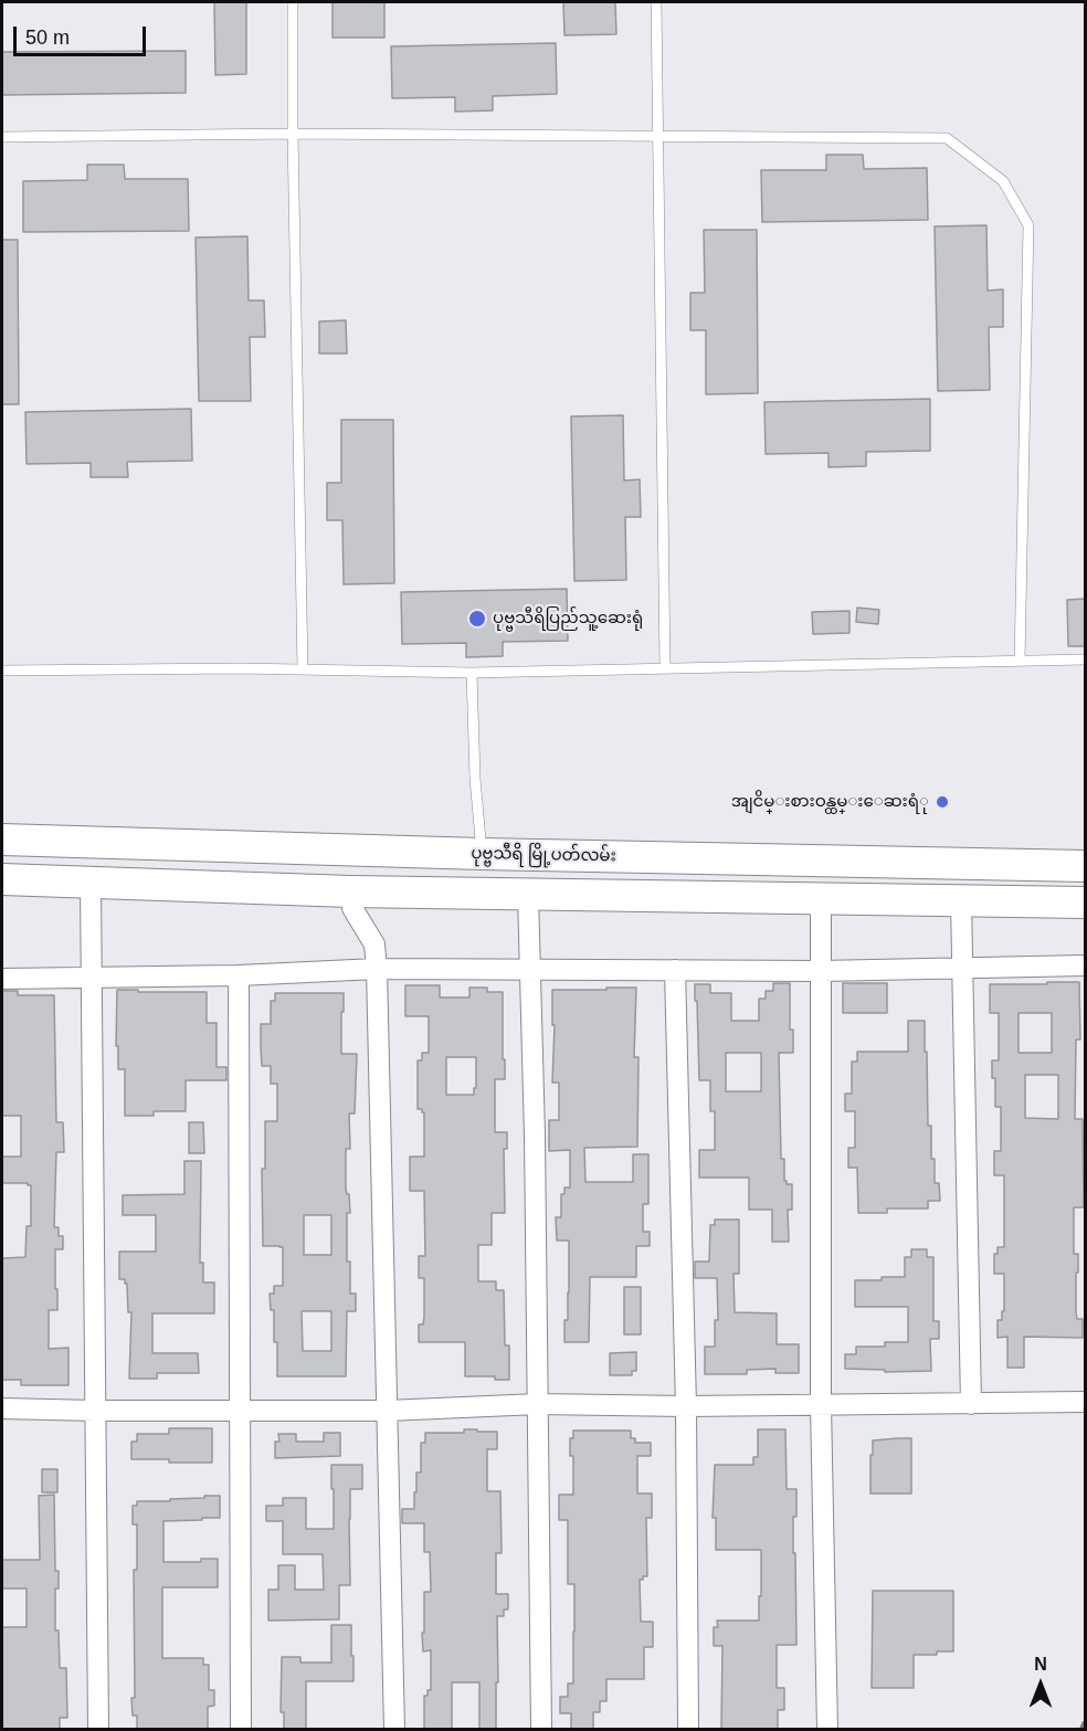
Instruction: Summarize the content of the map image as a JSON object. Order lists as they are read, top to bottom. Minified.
{"streets":{"main road":["ပုဗ္ဗသီရိ မြို့ပတ်လမ်း"]},"places":["ပုဗ္ဗသီရိပြည်သူ့ဆေးရုံ","အျငိမ္းစားဝန္ထမ္းေဆးရံု"],"scale_bar":"50 m","north":"top"}
